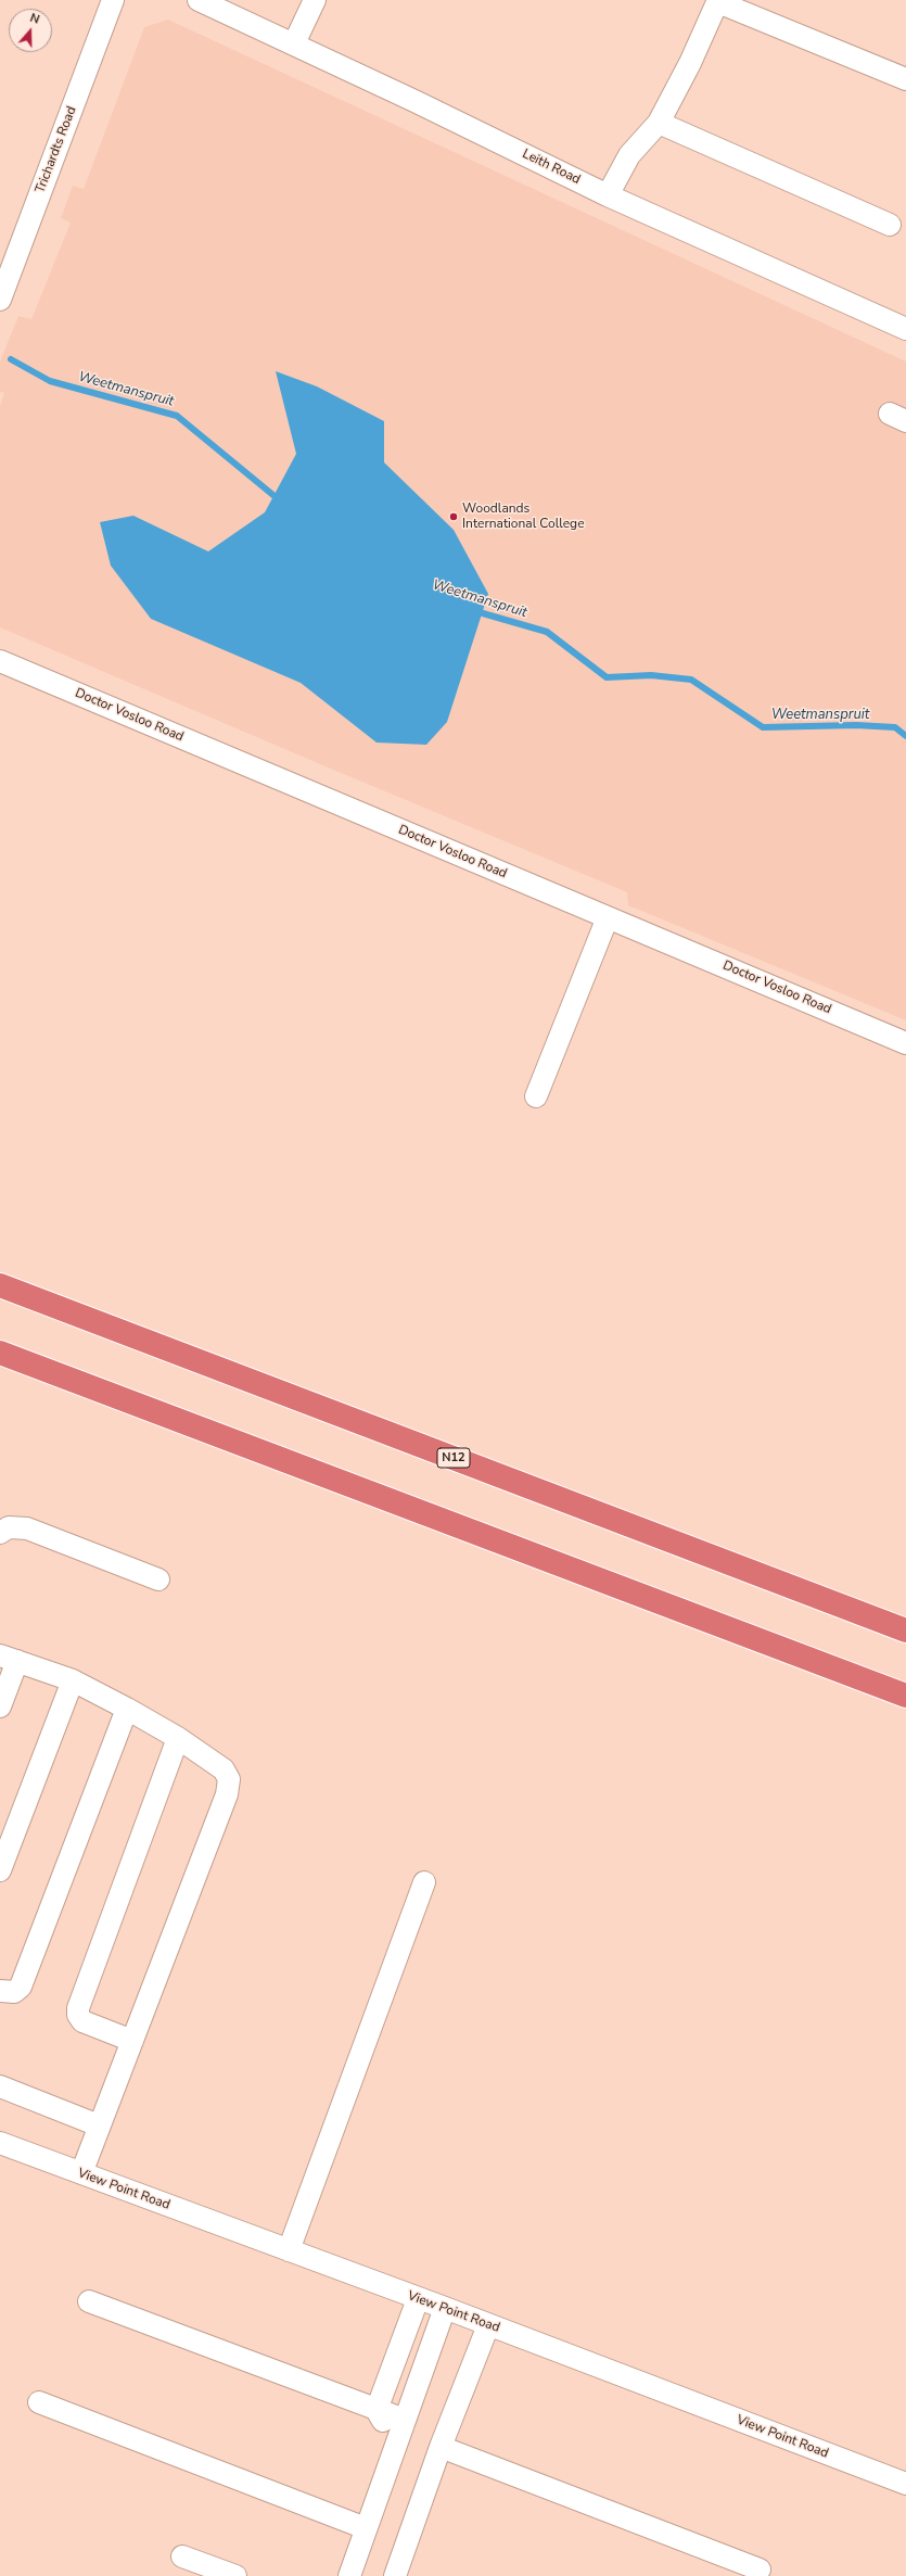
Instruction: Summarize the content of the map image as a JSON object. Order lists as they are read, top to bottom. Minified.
{"streets":{"highway":["N12"],"street":["Trichardts Road","Leith Road","Doctor Vosloo Road","View Point Road"]},"water":["Weetmanspruit"],"places":["Woodlands International College"],"north":"top"}
